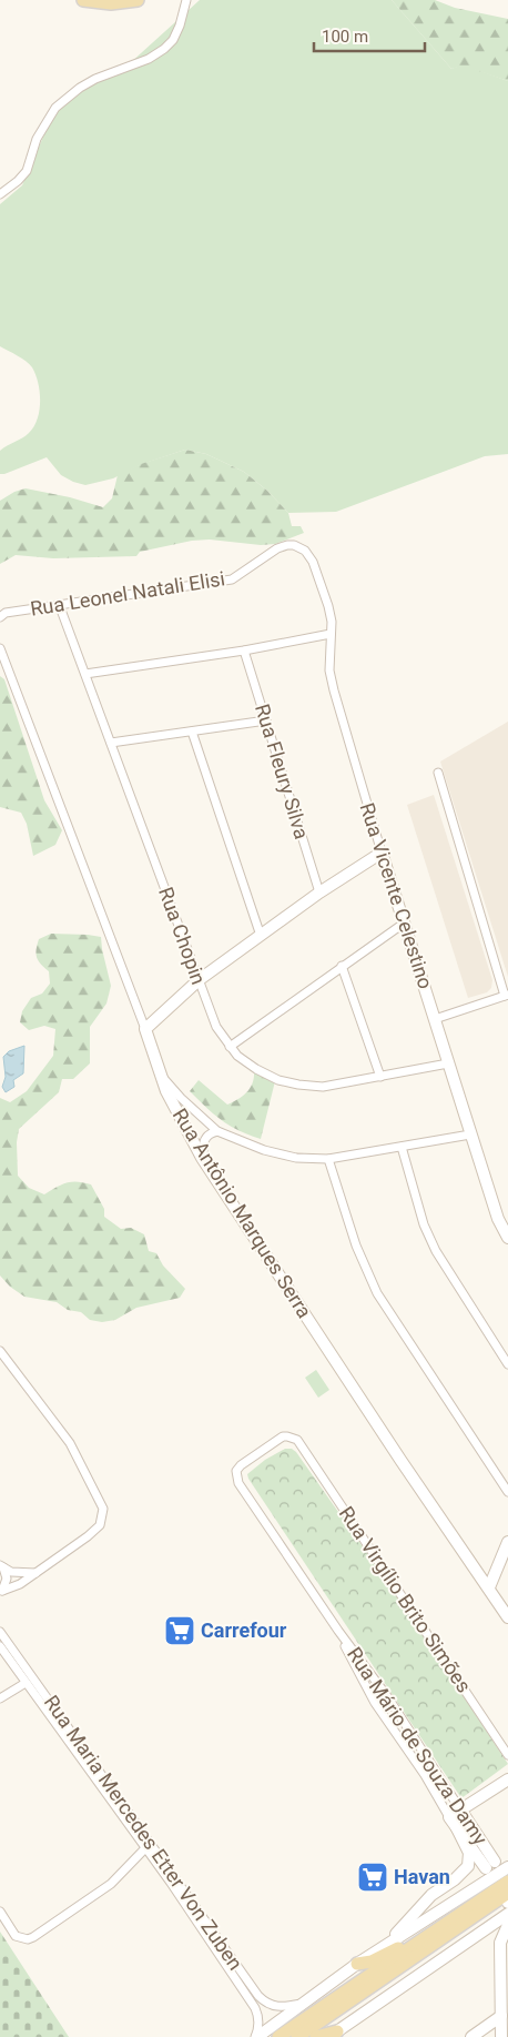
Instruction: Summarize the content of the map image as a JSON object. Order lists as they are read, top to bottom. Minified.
{"streets":{"street":["Rua Leonel Natali Elisi","Rua Fleury Silva","Rua Vicente Celestino","Rua Chopin","Rua Antônio Marques Serra","Rua Virgílio Brito Simões","Rua Mário de Souza Damy","Rua Maria Mercedes Etter Von Zuben"]},"crossings":[["Rua Leonel Natali Elisi","Rua Vicente Celestino"],["Rua Leonel Natali Elisi","Rua Chopin"],["Rua Vicente Celestino","Rua Chopin"],["Rua Virgílio Brito Simões","Rua Mário de Souza Damy"]],"places":{"supermarket":["Carrefour","Havan"]},"scale_bar":"100 m"}
